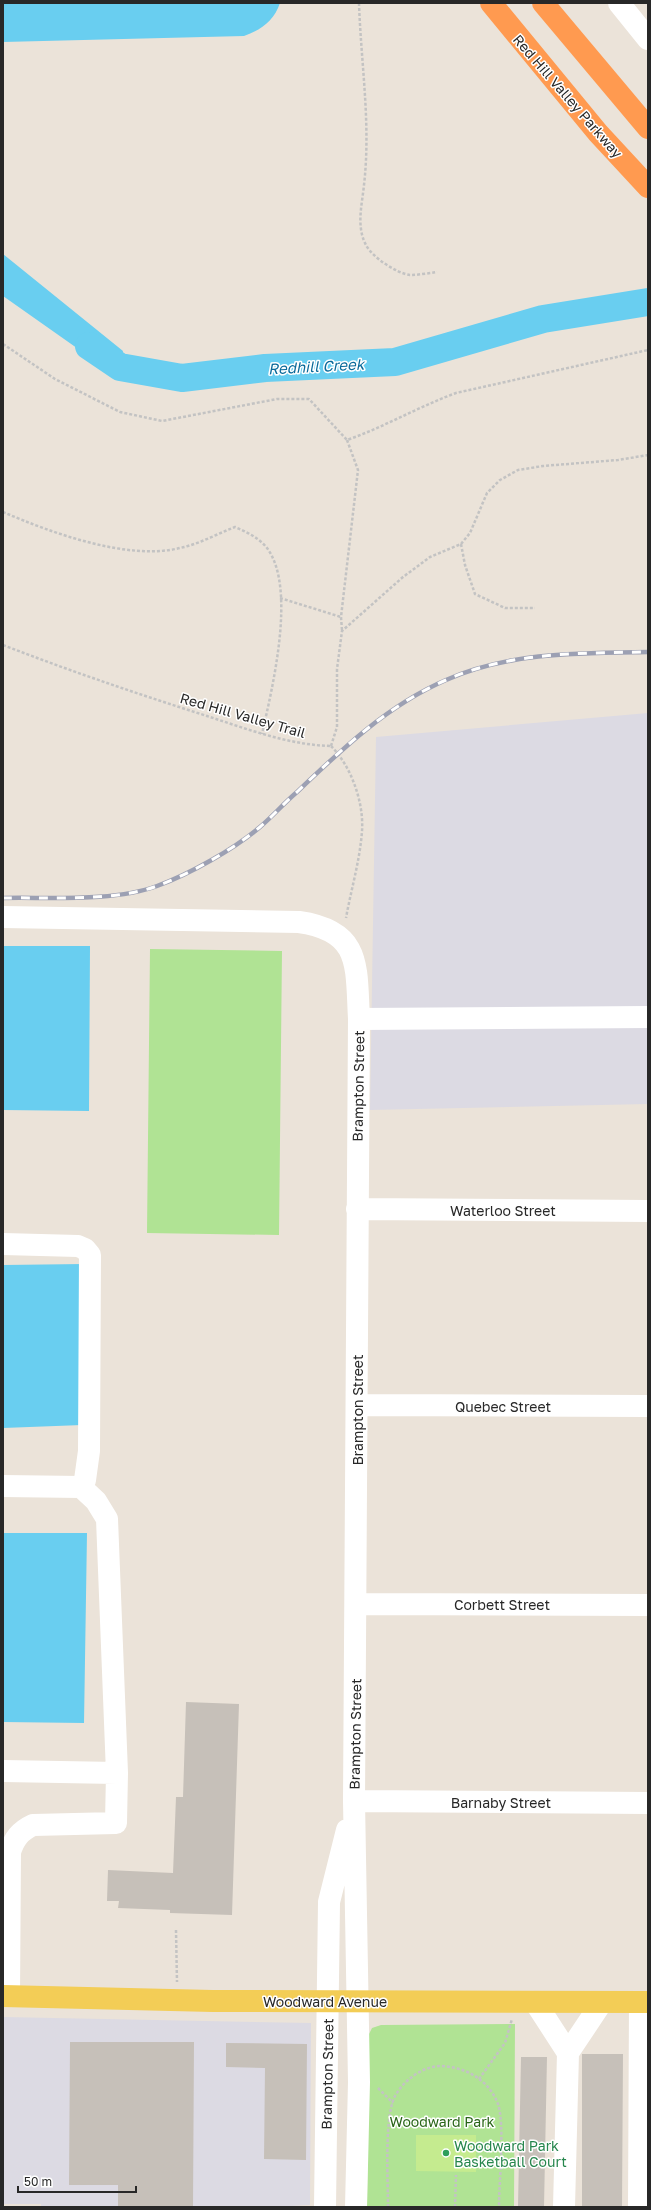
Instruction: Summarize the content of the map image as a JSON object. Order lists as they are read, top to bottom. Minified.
{"streets":{"highway":["Red Hill Valley Parkway"],"main road":["Woodward Avenue"],"street":["Brampton Street","Waterloo Street","Quebec Street","Corbett Street","Barnaby Street"],"path":["Red Hill Valley Trail"]},"crossings":[["Brampton Street","Waterloo Street"],["Brampton Street","Quebec Street"],["Brampton Street","Corbett Street"],["Brampton Street","Barnaby Street"],["Brampton Street","Woodward Avenue"]],"water":["Redhill Creek"],"parks":["Woodward Park"],"places":["Woodward Park Basketball Court"],"scale_bar":"50 m"}
